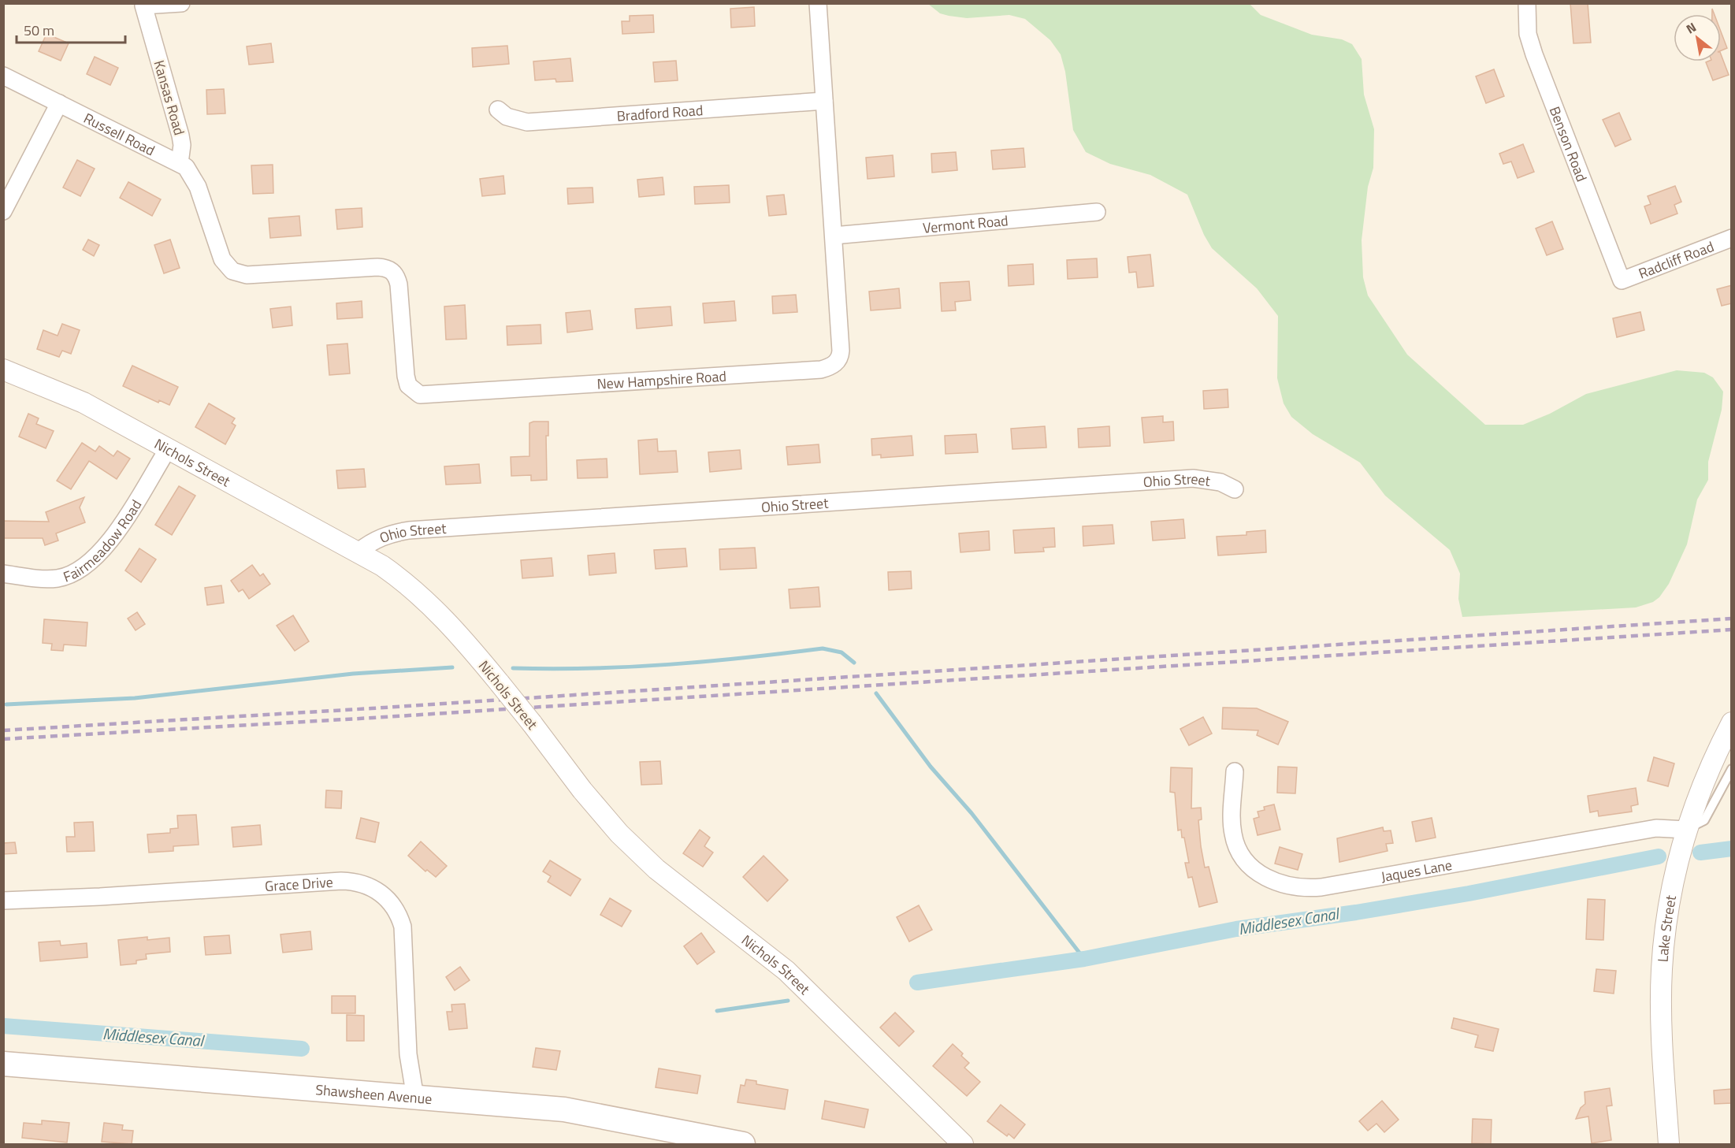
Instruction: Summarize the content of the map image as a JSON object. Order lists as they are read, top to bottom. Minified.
{"streets":{"main road":["Shawsheen Avenue"],"street":["Kansas Road","Bradford Road","Russell Road","Benson Road","Vermont Road","Radcliff Road","New Hampshire Road","Nichols Street","Ohio Street","Fairmeadow Road","Jaques Lane","Grace Drive","Lake Street"]},"crossings":[["Kansas Road","Russell Road"],["Bradford Road","New Hampshire Road"],["Russell Road","New Hampshire Road"],["Benson Road","Radcliff Road"],["Vermont Road","New Hampshire Road"],["Nichols Street","Ohio Street"],["Nichols Street","Fairmeadow Road"],["Jaques Lane","Lake Street"],["Grace Drive","Shawsheen Avenue"]],"water":["Middlesex Canal"],"scale_bar":"50 m","north":"top left"}
